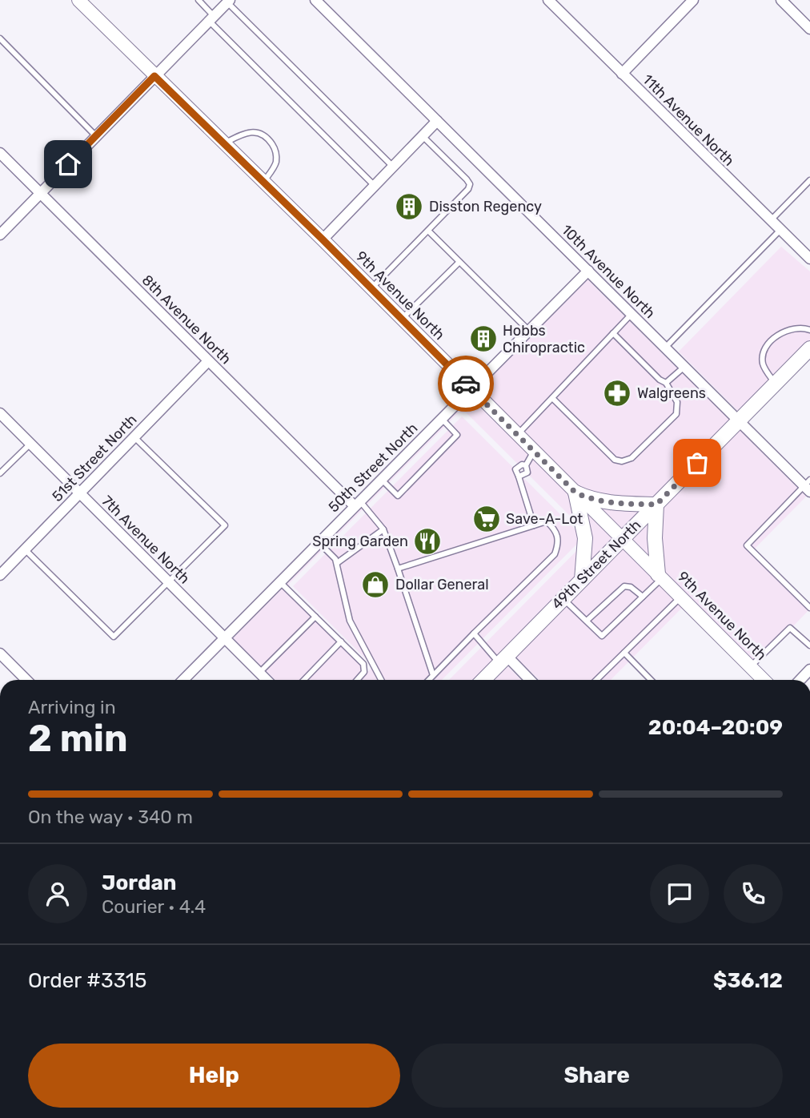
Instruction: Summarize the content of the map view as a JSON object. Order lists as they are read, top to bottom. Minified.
{"streets":{"main road":["49th Street North"],"street":["11th Avenue North","10th Avenue North","9th Avenue North","8th Avenue North","51st Street North","50th Street North","7th Avenue North"]},"crossings":[["10th Avenue North","50th Street North"],["10th Avenue North","49th Street North"],["9th Avenue North","50th Street North"],["9th Avenue North","49th Street North"],["8th Avenue North","51st Street North"],["8th Avenue North","50th Street North"],["51st Street North","7th Avenue North"],["50th Street North","7th Avenue North"]],"places":{"building":["Disston Regency","Hobbs Chiropractic"],"pharmacy":["Walgreens"],"supermarket":["Save-A-Lot"],"restaurant":["Spring Garden"],"shop":["Dollar General"]},"page":{"heading":["2 min","Arriving in","20:04–20:09"],"panel":["Jordan","Courier · 4.4","Order #3315","$36.12"],"bar":"On the way · 340 m","buttons":["Help","Share"]}}
